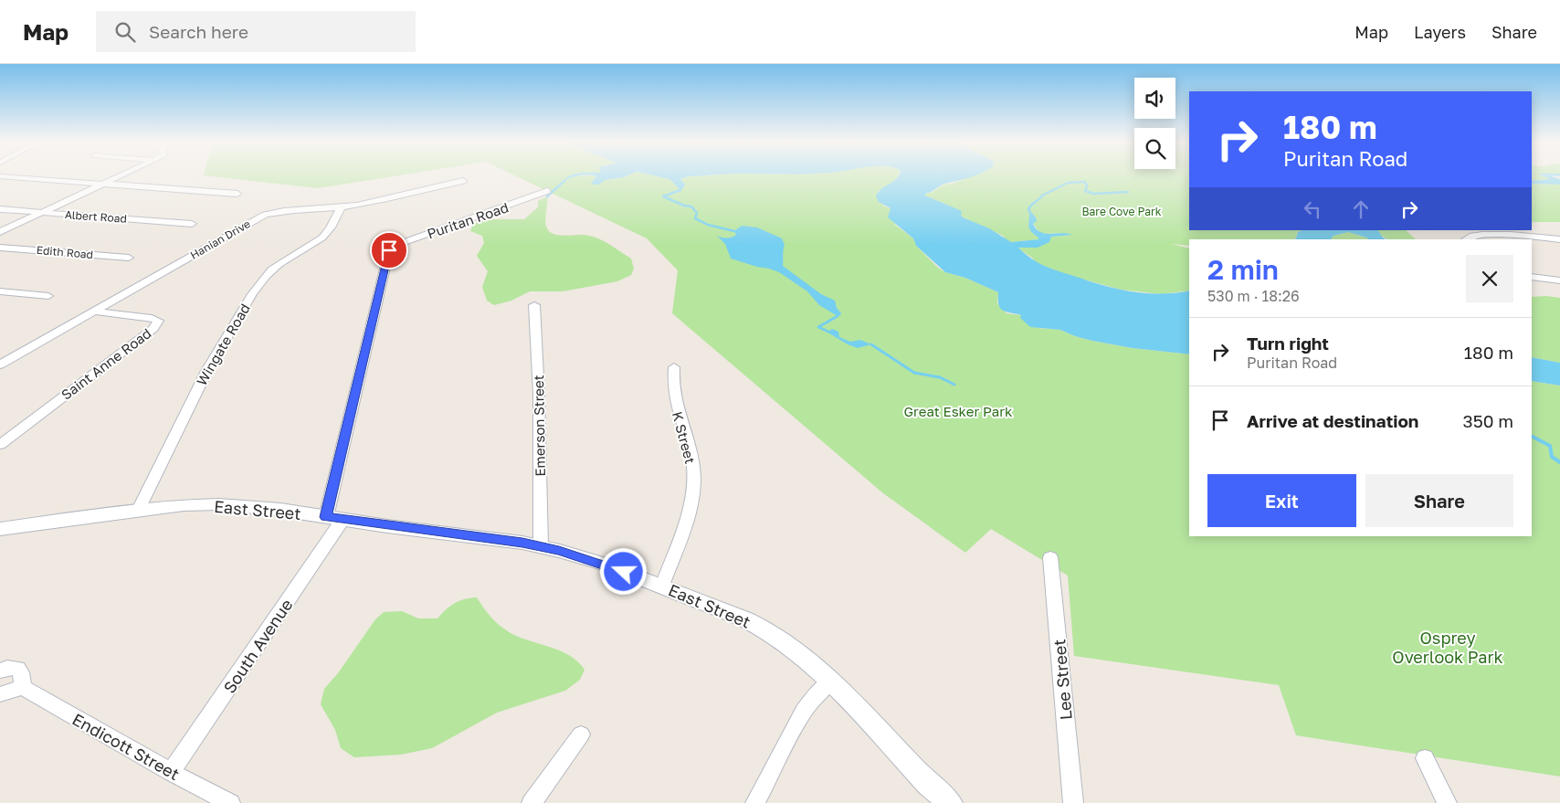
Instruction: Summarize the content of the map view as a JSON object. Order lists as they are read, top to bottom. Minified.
{"streets":{"street":["Albert Road","Puritan Road","Hanian Drive","Edith Road","Wingate Road","Saint Anne Road","Emerson Street","K Street","East Street","South Avenue","Lee Street","Endicott Street"]},"crossings":[["Puritan Road","East Street"],["Puritan Road","South Avenue"],["Hanian Drive","Wingate Road"],["Hanian Drive","Saint Anne Road"],["Wingate Road","East Street"],["Emerson Street","East Street"],["K Street","East Street"],["East Street","South Avenue"],["South Avenue","Endicott Street"]],"parks":["Bare Cove Park","Great Esker Park","Osprey Overlook Park"],"page":{"header":"Map","search":"Search here","nav":["Map","Layers","Share"],"turn":["180 m","Puritan Road"],"heading":["2 min","530 m · 18:26"],"list":[{"name":"Turn right","note":"Puritan Road","value":"180 m"},{"name":"Arrive at destination","value":"350 m"}],"buttons":["Exit","Share"]}}
